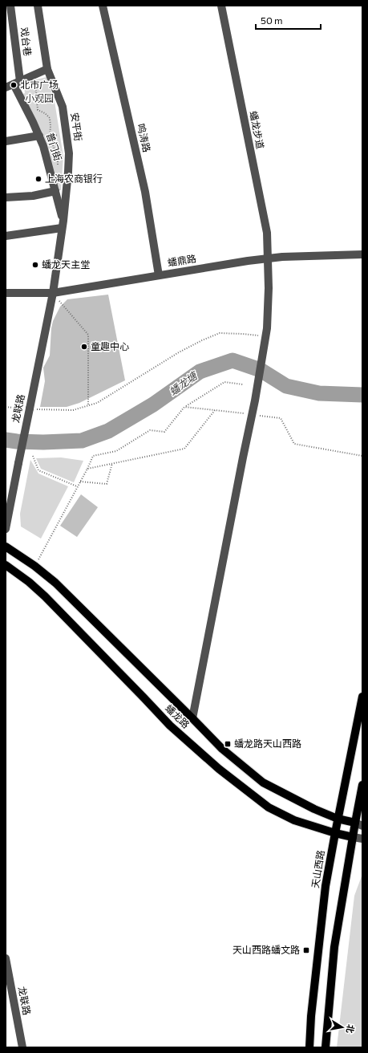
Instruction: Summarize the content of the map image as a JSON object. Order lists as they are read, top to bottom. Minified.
{"streets":{"main road":["蟠龙路","天山西路"],"street":["戏台巷","安平街","蟠龙步道","鸣涛路","普门街","蟠鼎路","龙联路"]},"crossings":[["戏台巷","普门街"],["安平街","普门街"],["安平街","蟠鼎路"],["安平街","龙联路"],["蟠龙步道","蟠鼎路"],["蟠龙步道","蟠龙路"],["鸣涛路","蟠鼎路"],["蟠鼎路","龙联路"],["蟠龙路","天山西路"]],"water":["蟠龙塘"],"parks":["小观园"],"places":{"other":["北市广场","上海农商银行","蟠龙天主堂","童趣中心"],"transit":["蟠龙路天山西路","天山西路蟠文路"]},"scale_bar":"50 m","north":"right"}
